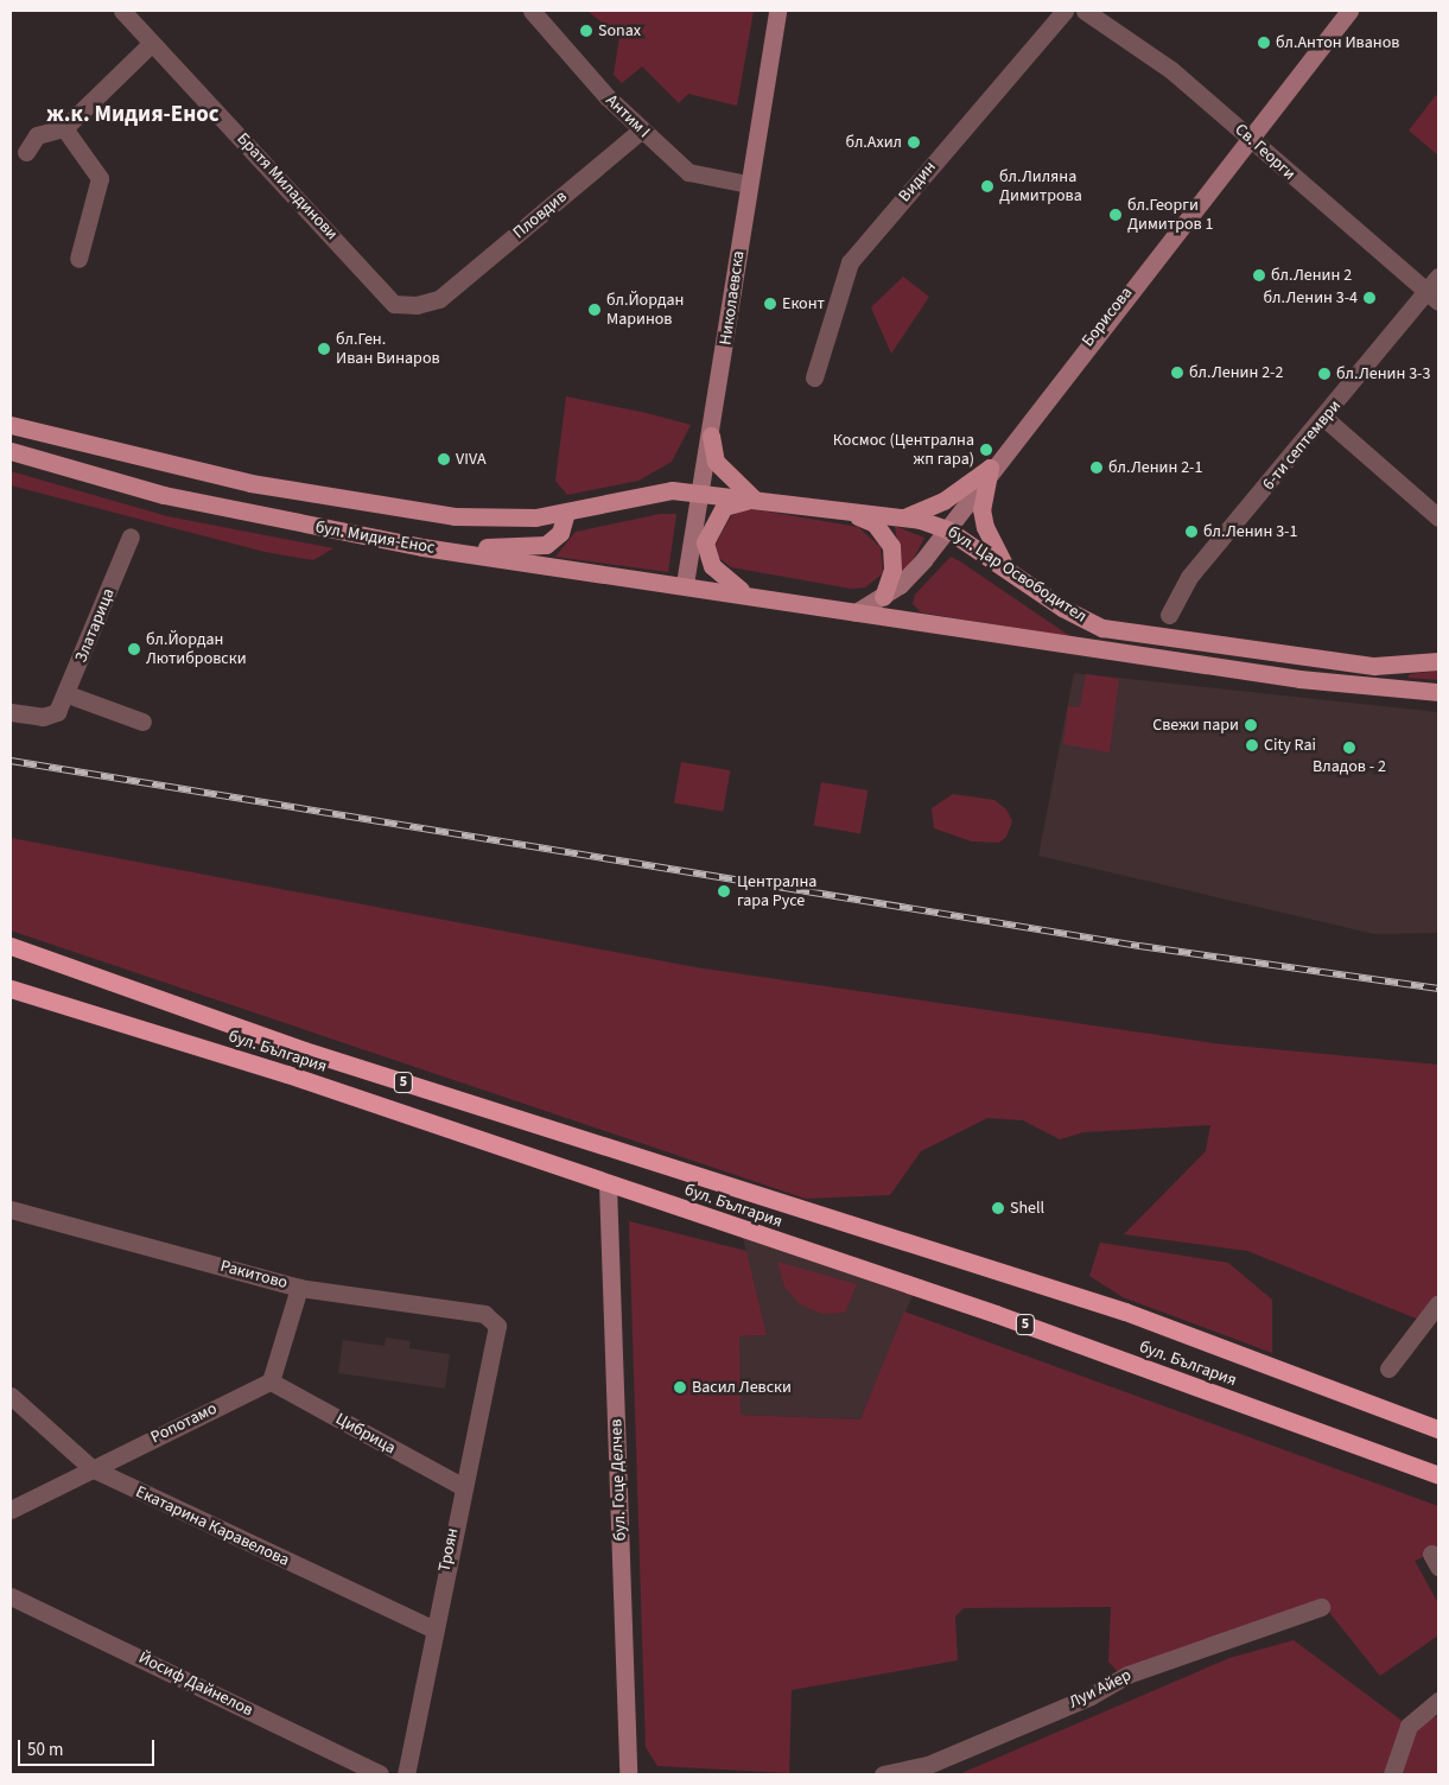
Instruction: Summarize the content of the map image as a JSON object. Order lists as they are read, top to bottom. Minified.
{"streets":{"highway":["бул. България","5"],"main road":["Николаевска","Борисова","бул. Мидия-Енос","бул. Цар Освободител","бул. Гоце Делчев"],"street":["Антим I","Св. Георги","Видин","Братя Миладинови","Пловдив","6-ти септември","Златарица","Ракитово","Ропотамо","Цибрица","Екатарина Каравелова","Троян","Йосиф Дайнелов","Луи Айер"]},"crossings":[["Антим I","Пловдив"],["Антим I","Николаевска"],["Св. Георги","Борисова"],["Св. Георги","6-ти септември"],["Братя Миладинови","Пловдив"],["Николаевска","бул. Мидия-Енос"],["Николаевска","бул. Цар Освободител"],["Борисова","бул. Цар Освободител"],["бул. Мидия-Енос","бул. Цар Освободител"],["бул. България","бул. Гоце Делчев"],["Ракитово","Троян"],["Ропотамо","Цибрица"],["Ропотамо","Екатарина Каравелова"],["Цибрица","Троян"],["Екатарина Каравелова","Троян"]],"districts":["ж.к. Мидия-Енос"],"places":["Sonax","бл.Антон Иванов","бл.Ахил","бл.Лиляна Димитрова","бл.Георги Димитров 1","бл.Ленин 2","бл.Ленин 3-4","Еконт","бл.Йордан Маринов","бл.Ген. Иван Винаров","бл.Ленин 2-2","бл.Ленин 3-3","Космос (Централна жп гара)","VIVA","бл.Ленин 2-1","бл.Ленин 3-1","бл.Йордан Лютибровски","Свежи пари","City Rai","Владов - 2","Централна гара Русе","Shell","Васил Левски"],"scale_bar":"50 m"}
